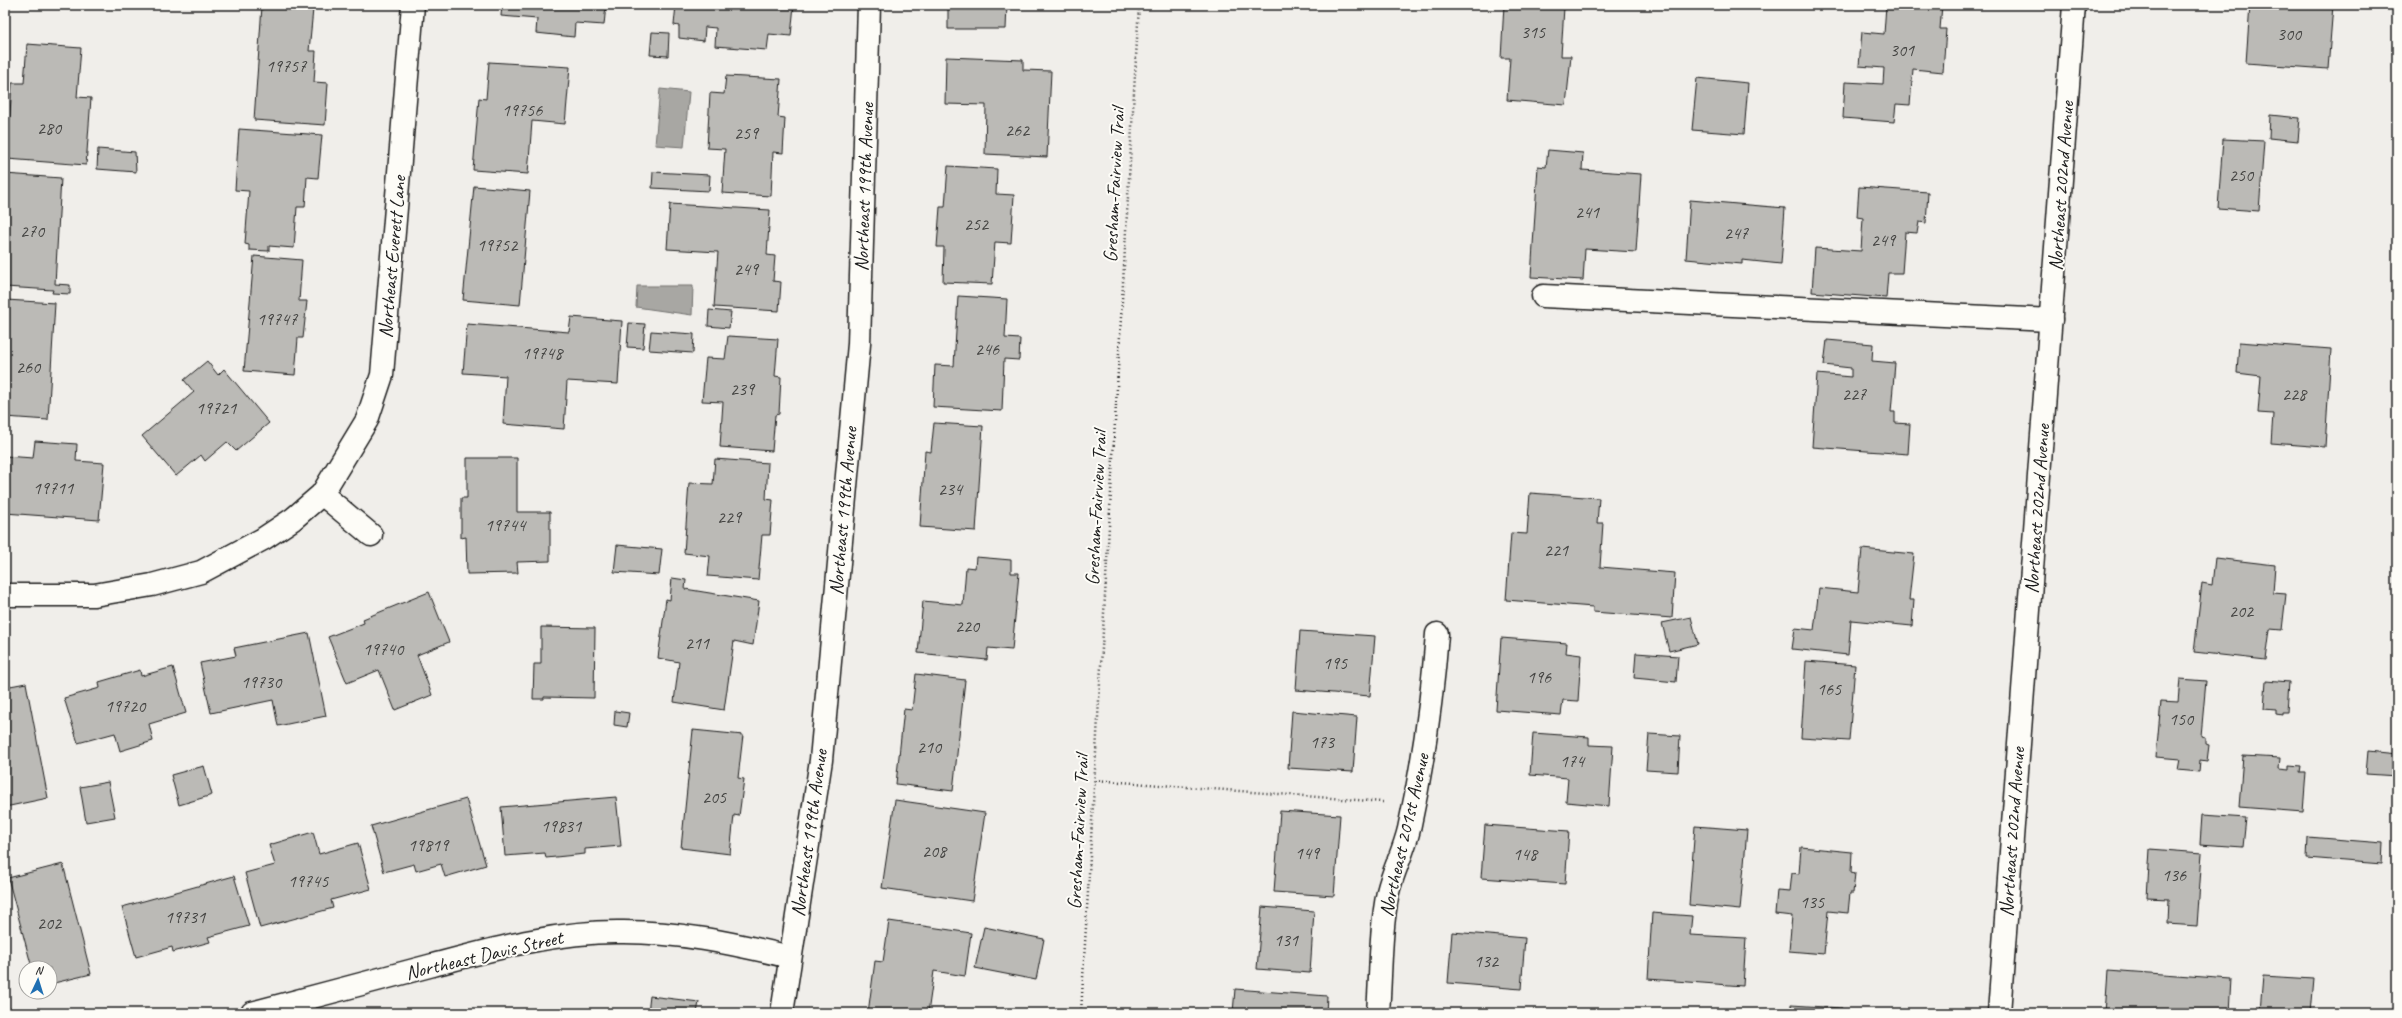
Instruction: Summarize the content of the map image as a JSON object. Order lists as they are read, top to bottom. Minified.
{"streets":{"street":["Northeast 202nd Avenue","Northeast 199th Avenue","Northeast Everett Lane","Northeast 201st Avenue","Northeast Davis Street"],"path":["Gresham-Fairview Trail"]},"crossings":[["Northeast 199th Avenue","Northeast Davis Street"]],"house_numbers":["315","300","301","19757","19756","280","262","259","250","241","252","270","247","249","19752","249","19747","246","19748","260","239","227","228","19721","19711","234","229","19744","221","202","220","211","19740","195","196","19730","165","19720","150","173","210","174","205","19831","19819","208","149","148","136","19745","135","19731","202","131","132"],"north":"top"}
